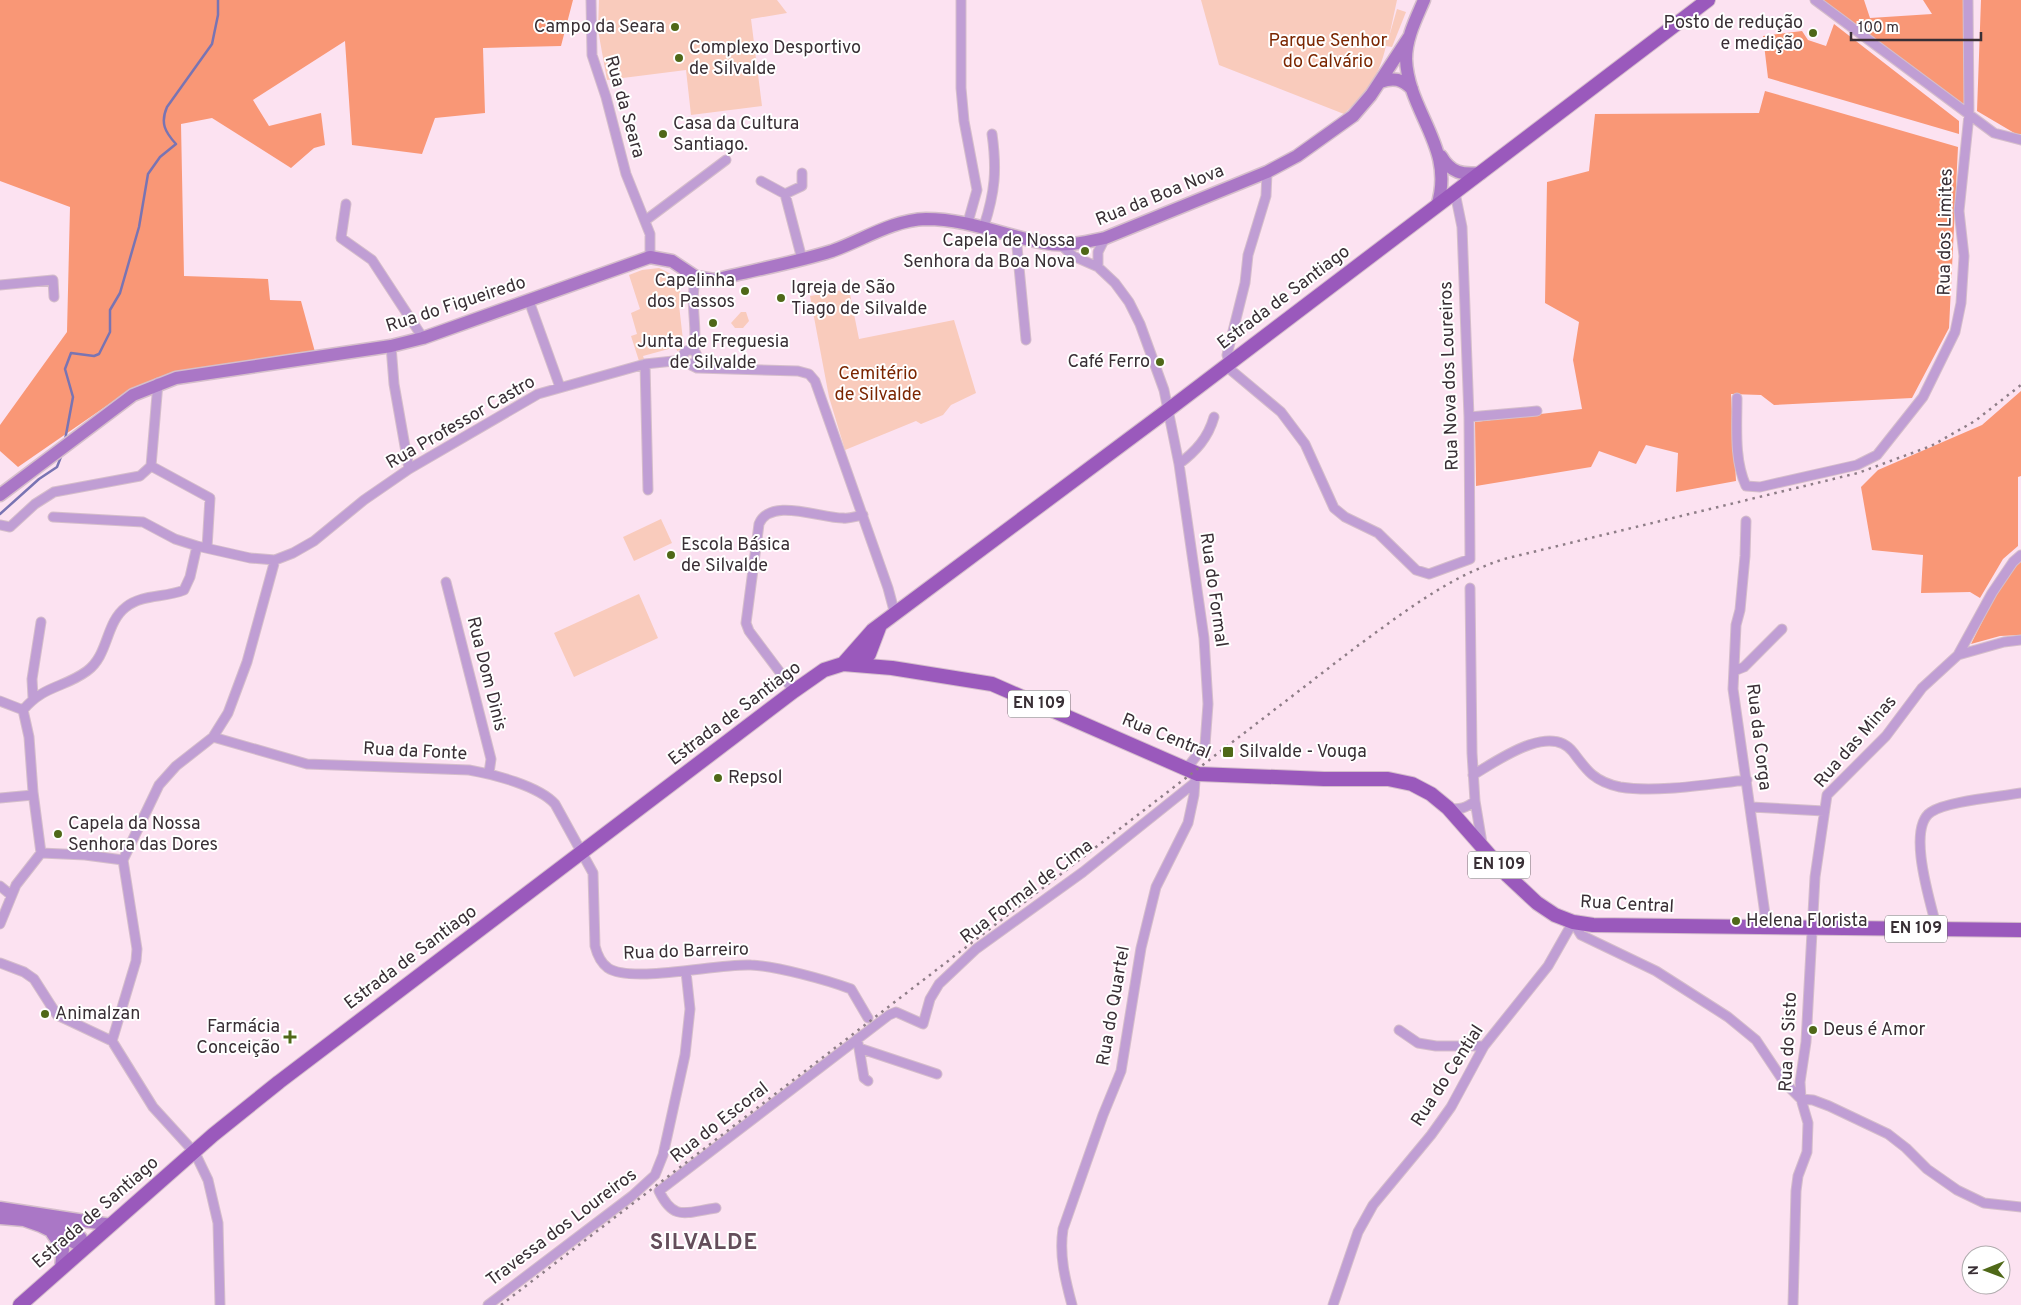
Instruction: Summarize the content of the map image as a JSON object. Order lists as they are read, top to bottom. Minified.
{"streets":{"main road":["Rua da Boa Nova","Estrada de Santiago","Rua do Figueiredo","EN 109","Rua Central"],"street":["Rua da Seara","Rua dos Limites","Rua Nova dos Loureiros","Rua Professor Castro","Rua do Formal","Rua Dom Dinis","Rua da Corga","Rua das Minas","Rua da Fonte","Rua Formal de Cima","Rua do Barreiro","Rua do Quartel","Rua do Sisto","Rua do Cential","Rua do Escoral","Travessa dos Loureiros"]},"crossings":[["Rua da Seara","Rua do Figueiredo"],["Estrada de Santiago","Rua Nova dos Loureiros"],["Estrada de Santiago","Rua Professor Castro"],["Estrada de Santiago","Rua do Formal"],["Estrada de Santiago","Rua Central"],["Estrada de Santiago","Rua da Fonte"],["Estrada de Santiago","Rua do Barreiro"],["Rua do Formal","Rua Central"],["Rua do Formal","Rua Formal de Cima"],["Rua do Formal","Rua do Quartel"],["Rua Dom Dinis","Rua da Fonte"],["EN 109","Rua Central"],["EN 109","Rua das Minas"],["EN 109","Rua do Sisto"],["Rua Central","Rua da Corga"],["Rua Central","Rua das Minas"],["Rua Central","Rua Formal de Cima"],["Rua Central","Rua do Quartel"],["Rua Central","Rua do Sisto"],["Rua Central","Rua do Cential"],["Rua das Minas","Rua do Sisto"],["Rua da Fonte","Rua do Barreiro"],["Rua Formal de Cima","Rua do Quartel"],["Rua Formal de Cima","Rua do Escoral"],["Rua do Barreiro","Travessa dos Loureiros"]],"districts":["SILVALDE"],"parks":["Parque Senhor do Calvário","Cemitério de Silvalde"],"places":{"other":["Campo da Seara","Posto de redução e medição","Complexo Desportivo de Silvalde","Casa da Cultura Santiago.","Capela de Nossa Senhora da Boa Nova","Capelinha dos Passos","Igreja de São Tiago de Silvalde","Junta de Freguesia de Silvalde","Café Ferro","Escola Básica de Silvalde","Repsol","Capela da Nossa Senhora das Dores","Helena Florista","Animalzan","Deus é Amor"],"transit":["Silvalde - Vouga"],"health":["Farmácia Conceição"]},"scale_bar":"100 m","north":"left"}
